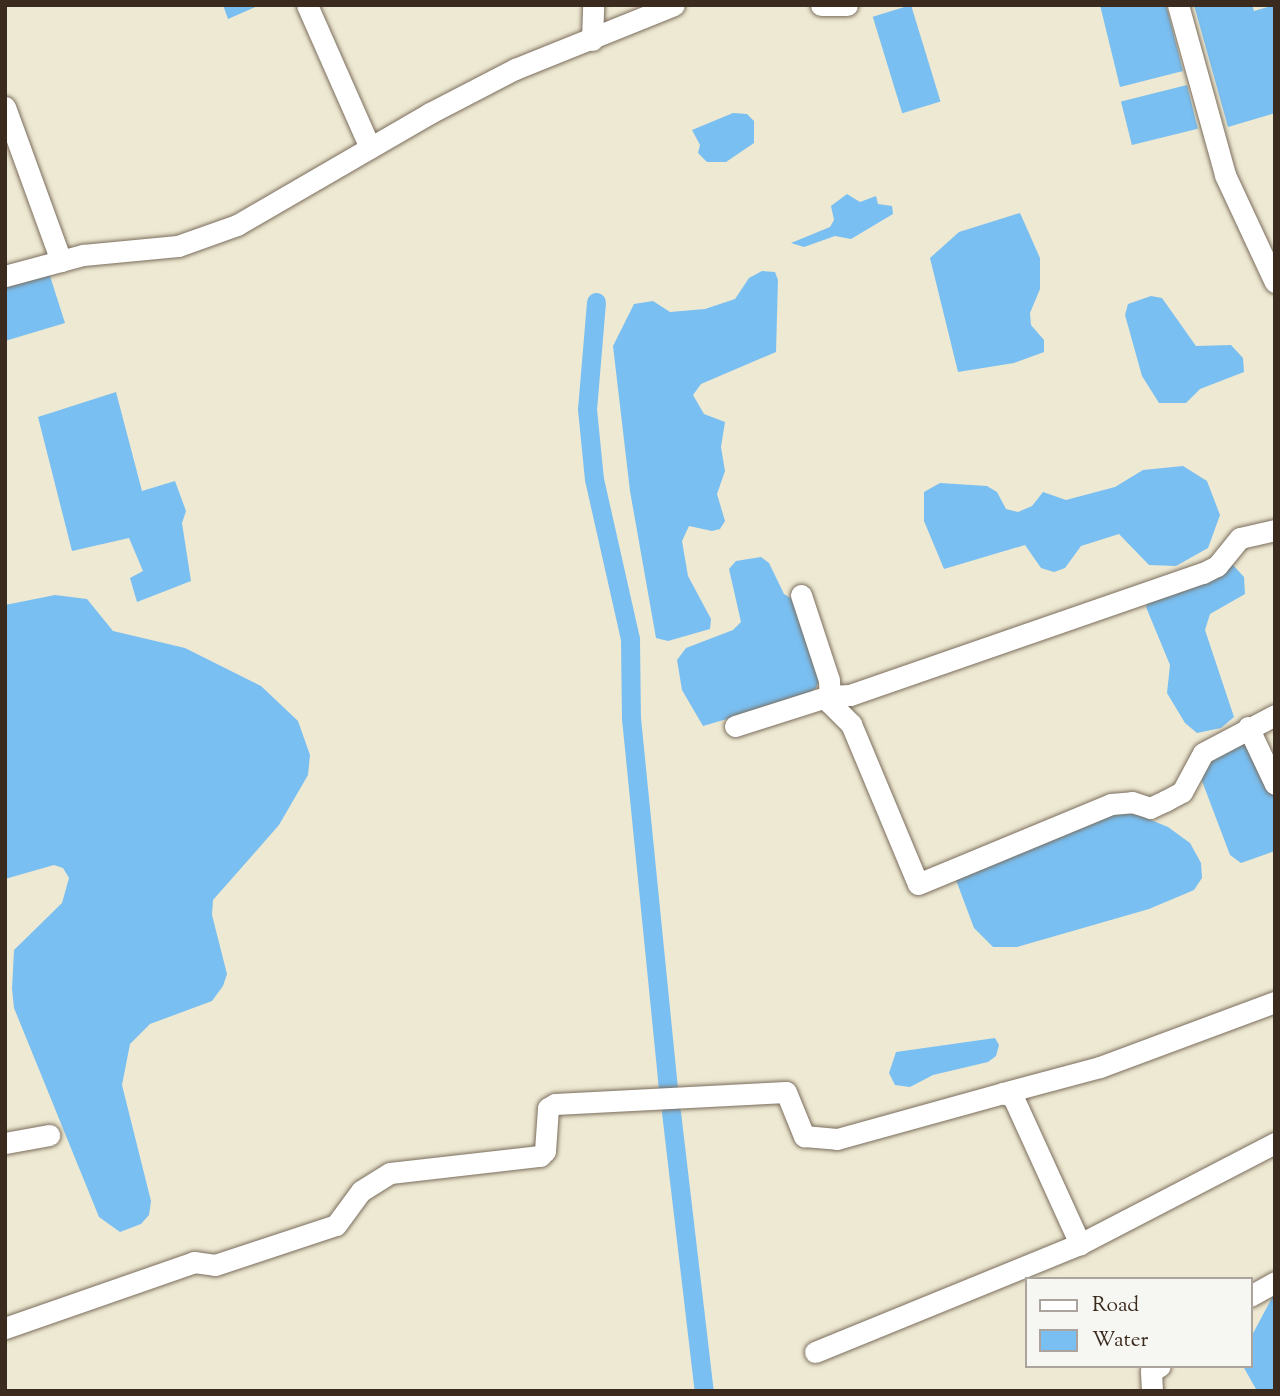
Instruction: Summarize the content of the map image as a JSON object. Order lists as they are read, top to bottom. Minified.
{"legend":["Road","Water"]}
